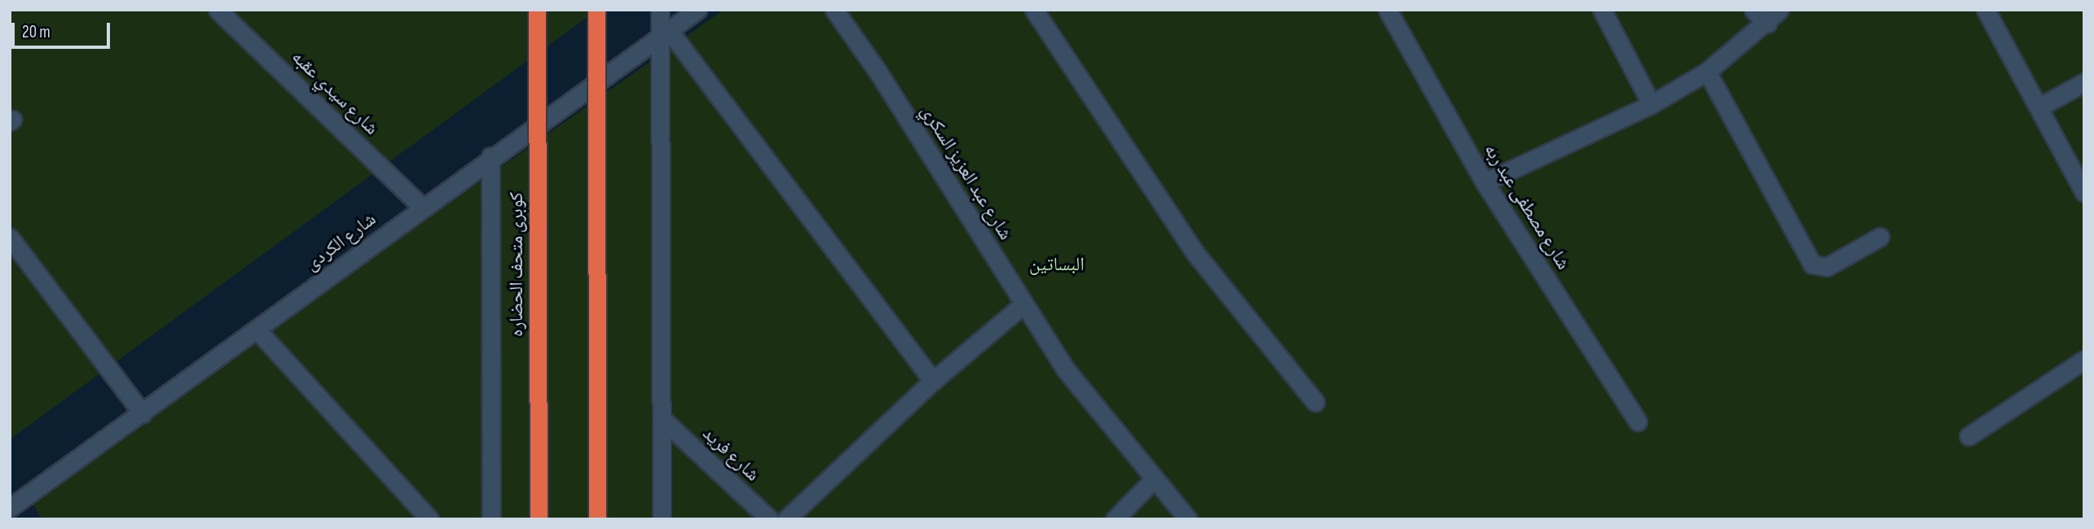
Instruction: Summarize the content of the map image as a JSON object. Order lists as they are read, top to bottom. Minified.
{"streets":{"highway":["كوبرى متحف الحضاره"],"street":["شارع سيدي عقبه","شارع عبد العزيز السكري","شارع مصطفى عبد ربه","شارع الكردى","شارع فريد"]},"crossings":[["شارع سيدي عقبه","شارع الكردى"]],"parks":["البساتين"],"scale_bar":"20 m"}
